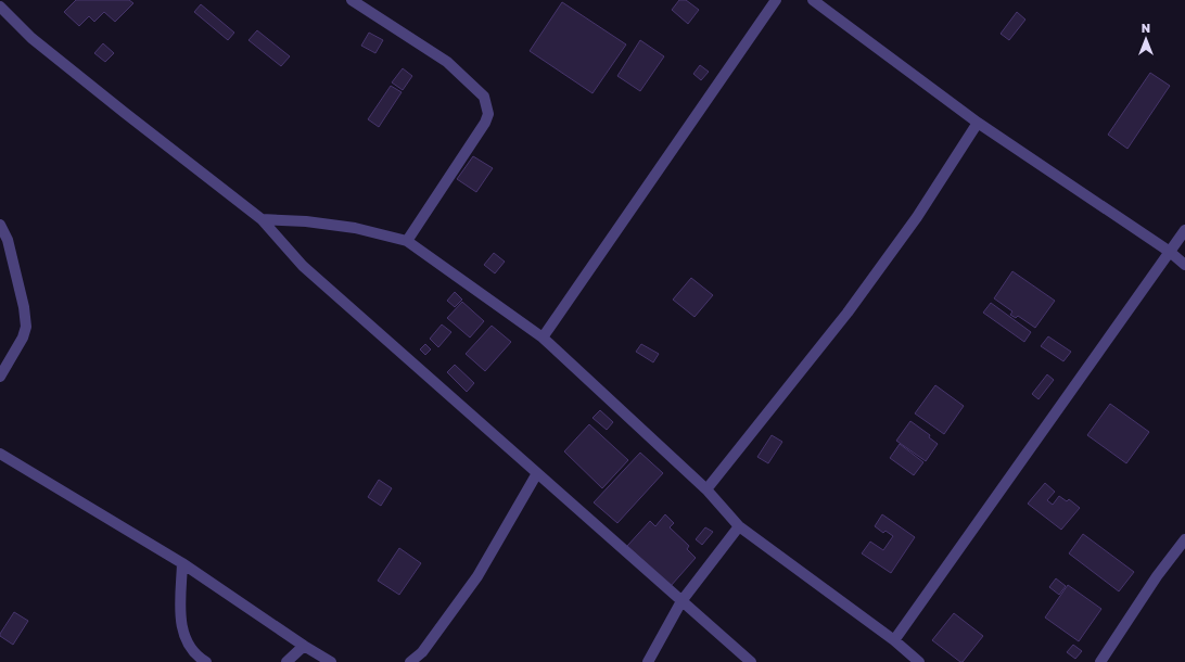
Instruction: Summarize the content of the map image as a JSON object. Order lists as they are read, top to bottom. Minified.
{"north":"top"}
